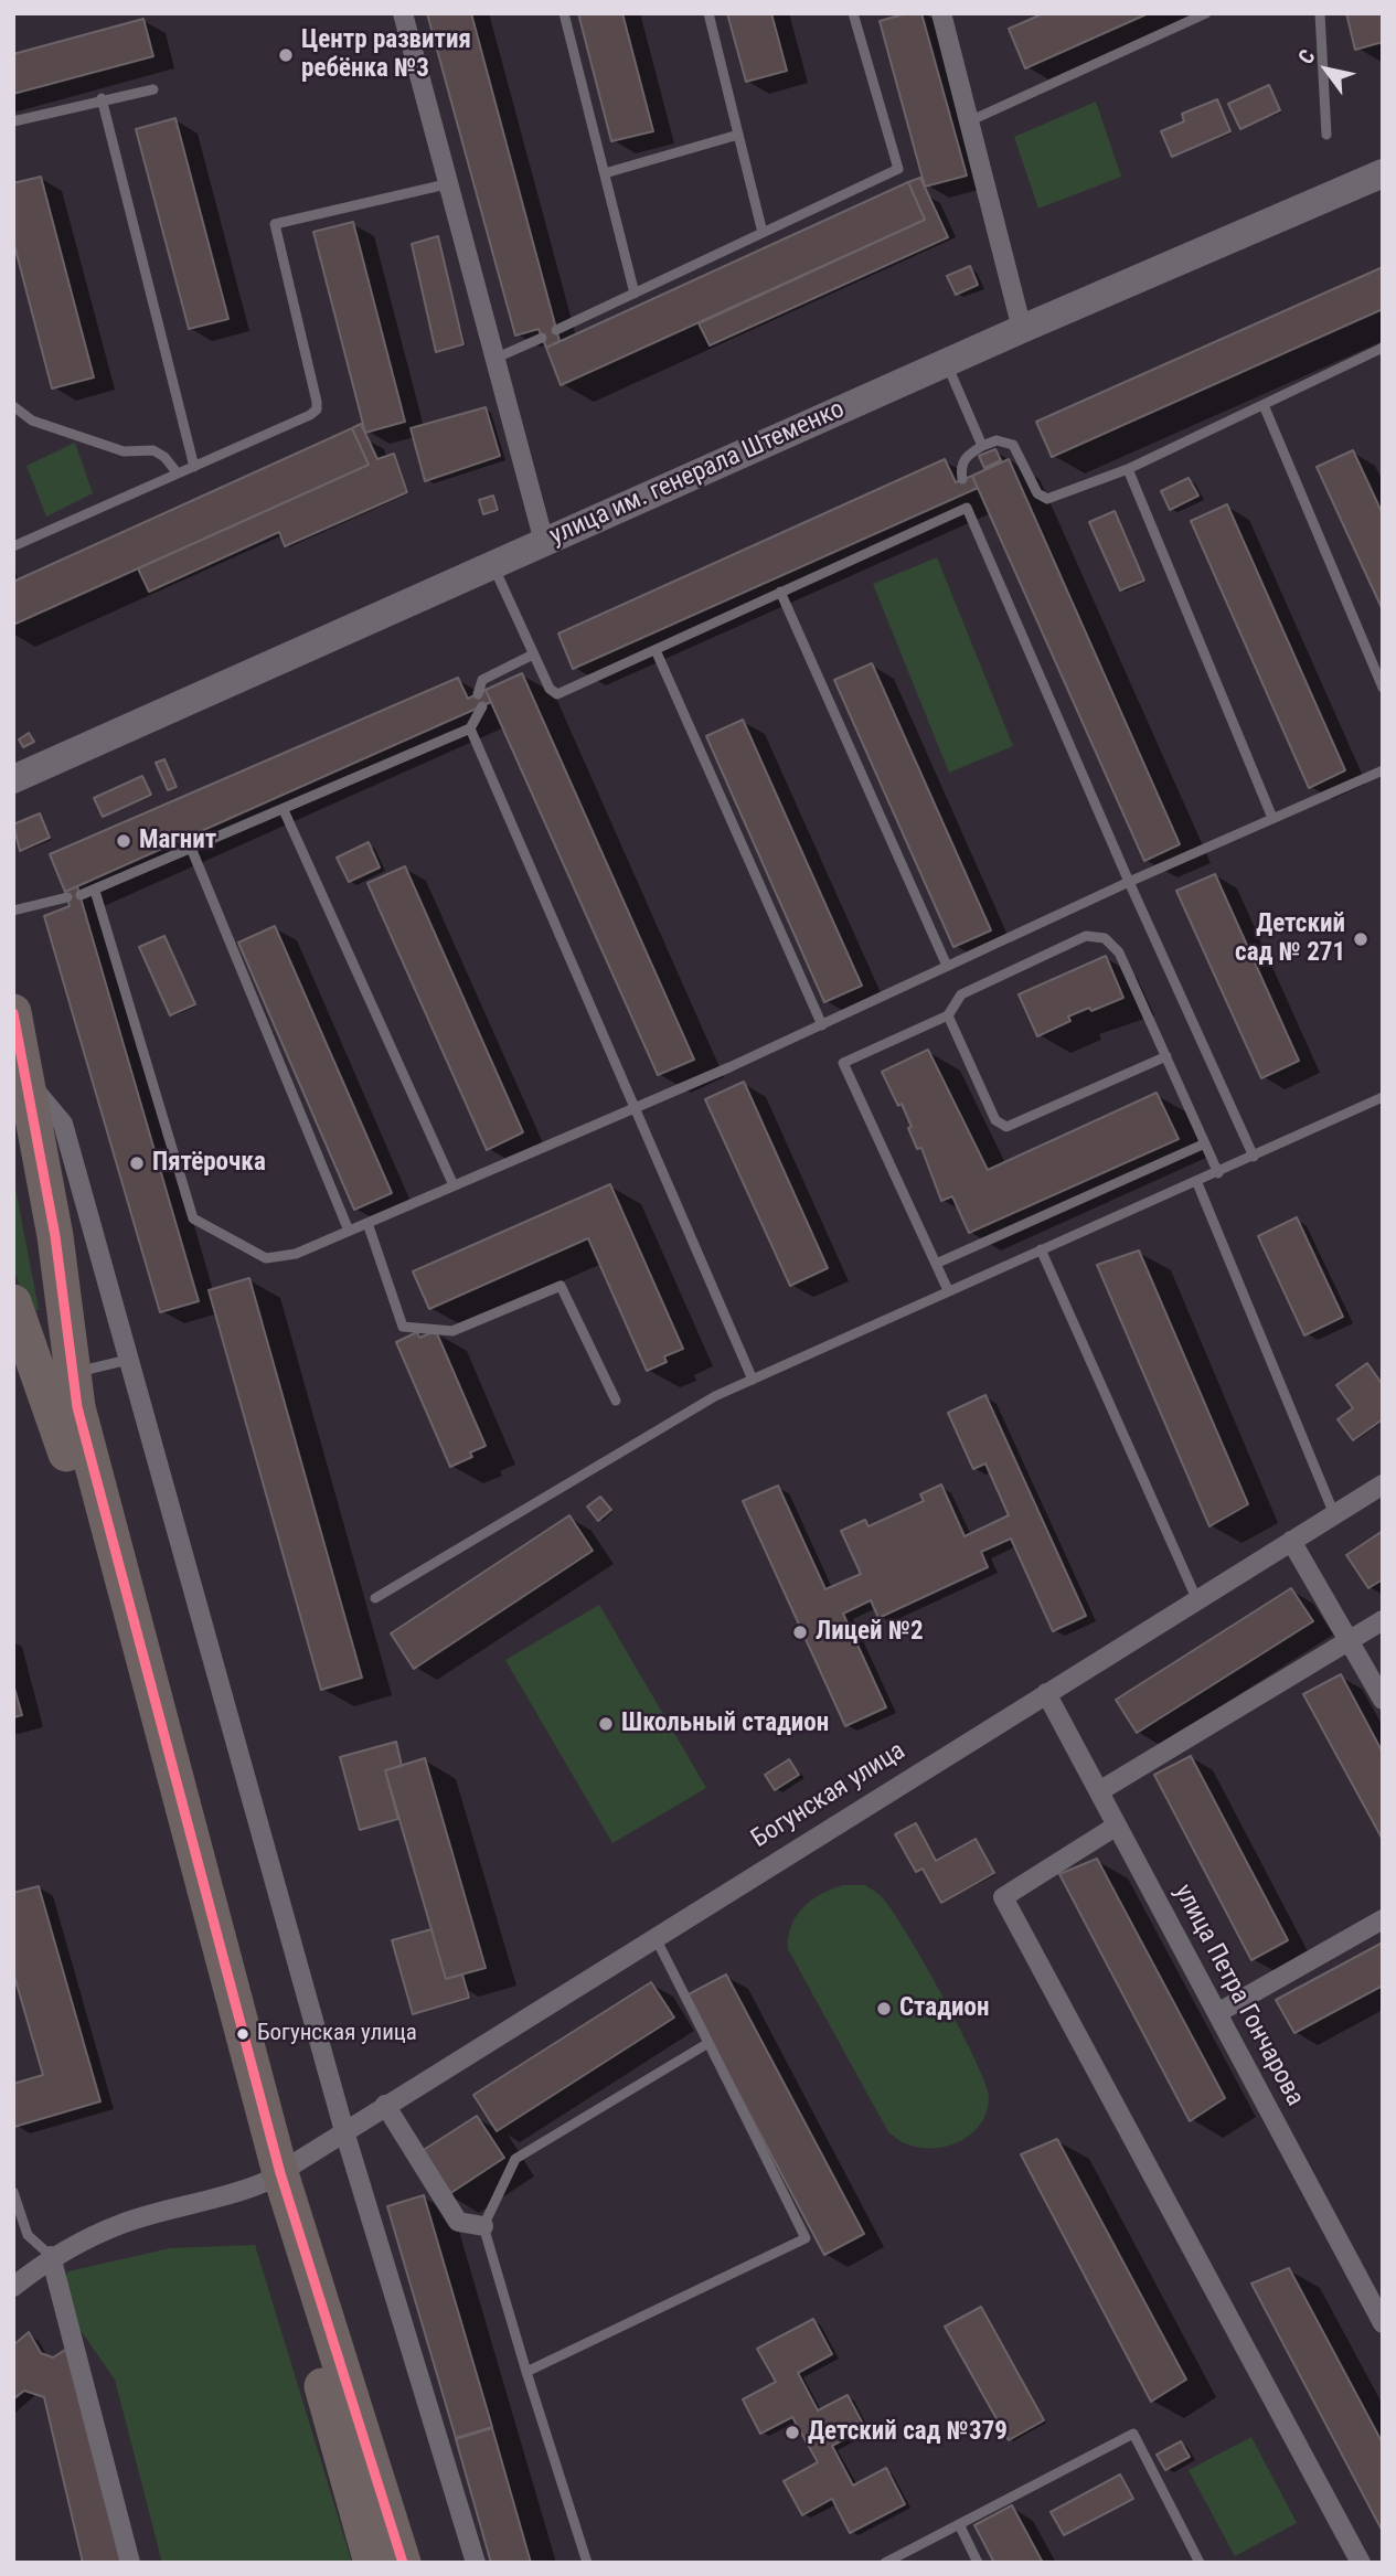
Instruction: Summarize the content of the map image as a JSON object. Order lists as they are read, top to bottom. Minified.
{"streets":{"street":["улица им. генерала Штеменко","Богунская улица","улица Петра Гончарова"]},"crossings":[["Богунская улица","улица Петра Гончарова"]],"places":["Центр развития ребёнка №3","Магнит","Детский сад № 271","Пятёрочка","Лицей №2","Школьный стадион","Стадион","Богунская улица","Детский сад №379"],"north":"top left"}
